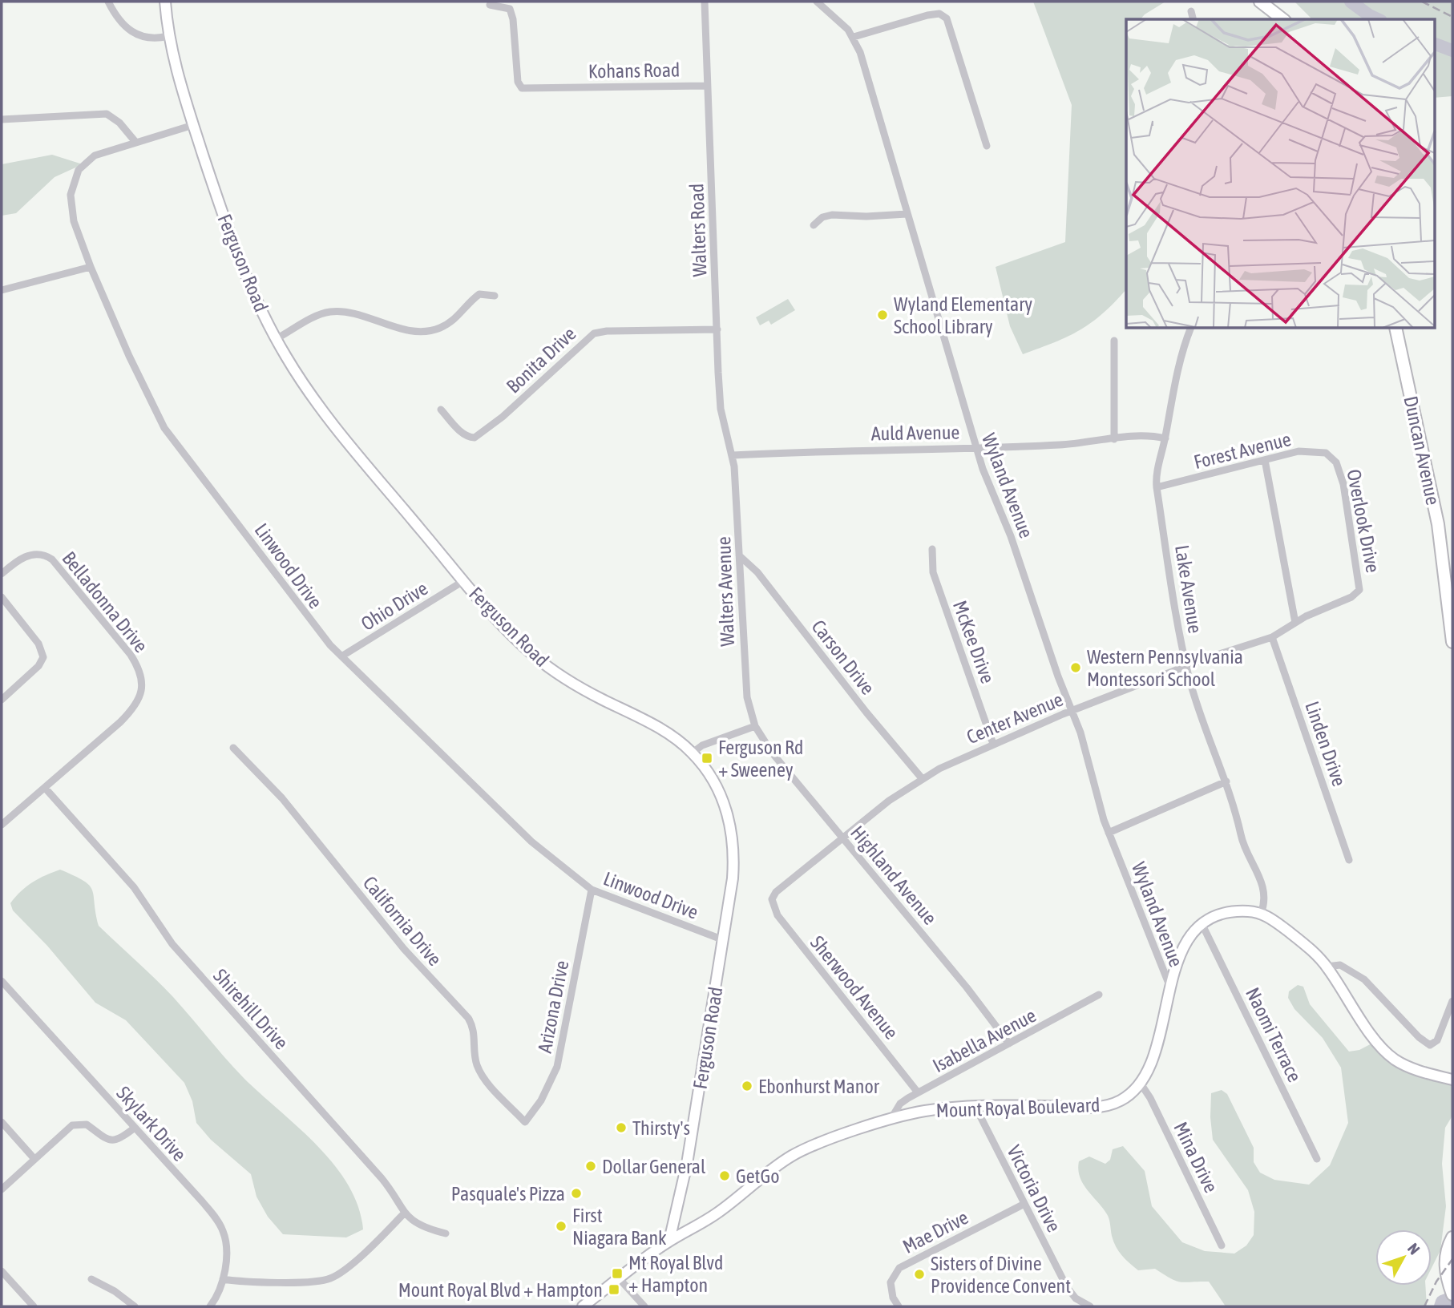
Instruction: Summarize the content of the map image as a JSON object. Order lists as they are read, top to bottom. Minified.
{"streets":{"main road":["Duncan Avenue"],"street":["Kohans Road","Walters Road","Ferguson Road","Bonita Drive","Auld Avenue","Forest Avenue","Wyland Avenue","Overlook Drive","Linwood Drive","Lake Avenue","Walters Avenue","Belladonna Drive","Ohio Drive","McKee Drive","Carson Drive","Center Avenue","Linden Drive","Highland Avenue","California Drive","Sherwood Avenue","Arizona Drive","Shirehill Drive","Naomi Terrace","Isabella Avenue","Mount Royal Boulevard","Skylark Drive","Mina Drive","Victoria Drive","Mae Drive"]},"crossings":[["Kohans Road","Walters Road"],["Walters Road","Bonita Drive"],["Walters Road","Auld Avenue"],["Walters Road","Walters Avenue"],["Ferguson Road","Linwood Drive"],["Ferguson Road","Ohio Drive"],["Ferguson Road","Mount Royal Boulevard"],["Auld Avenue","Wyland Avenue"],["Auld Avenue","Lake Avenue"],["Auld Avenue","Walters Avenue"],["Forest Avenue","Overlook Drive"],["Forest Avenue","Lake Avenue"],["Wyland Avenue","Center Avenue"],["Wyland Avenue","Mount Royal Boulevard"],["Overlook Drive","Center Avenue"],["Linwood Drive","Ohio Drive"],["Linwood Drive","Arizona Drive"],["Lake Avenue","Center Avenue"],["Lake Avenue","Mount Royal Boulevard"],["Walters Avenue","Carson Drive"],["Walters Avenue","Highland Avenue"],["Belladonna Drive","Shirehill Drive"],["McKee Drive","Center Avenue"],["Carson Drive","Center Avenue"],["Center Avenue","Linden Drive"],["Center Avenue","Highland Avenue"],["Center Avenue","Sherwood Avenue"],["Highland Avenue","Isabella Avenue"],["California Drive","Arizona Drive"],["Sherwood Avenue","Isabella Avenue"],["Naomi Terrace","Mount Royal Boulevard"],["Isabella Avenue","Mount Royal Boulevard"],["Mount Royal Boulevard","Mina Drive"],["Mount Royal Boulevard","Victoria Drive"],["Victoria Drive","Mae Drive"]],"places":{"other":["Wyland Elementary School Library","Western Pennsylvania Montessori School","Ebonhurst Manor","Thirsty's","Dollar General","GetGo","Pasquale's Pizza","First Niagara Bank","Sisters of Divine Providence Convent"],"transit":["Ferguson Rd + Sweeney","Mt Royal Blvd + Hampton","Mount Royal Blvd + Hampton"]},"north":"top right"}
